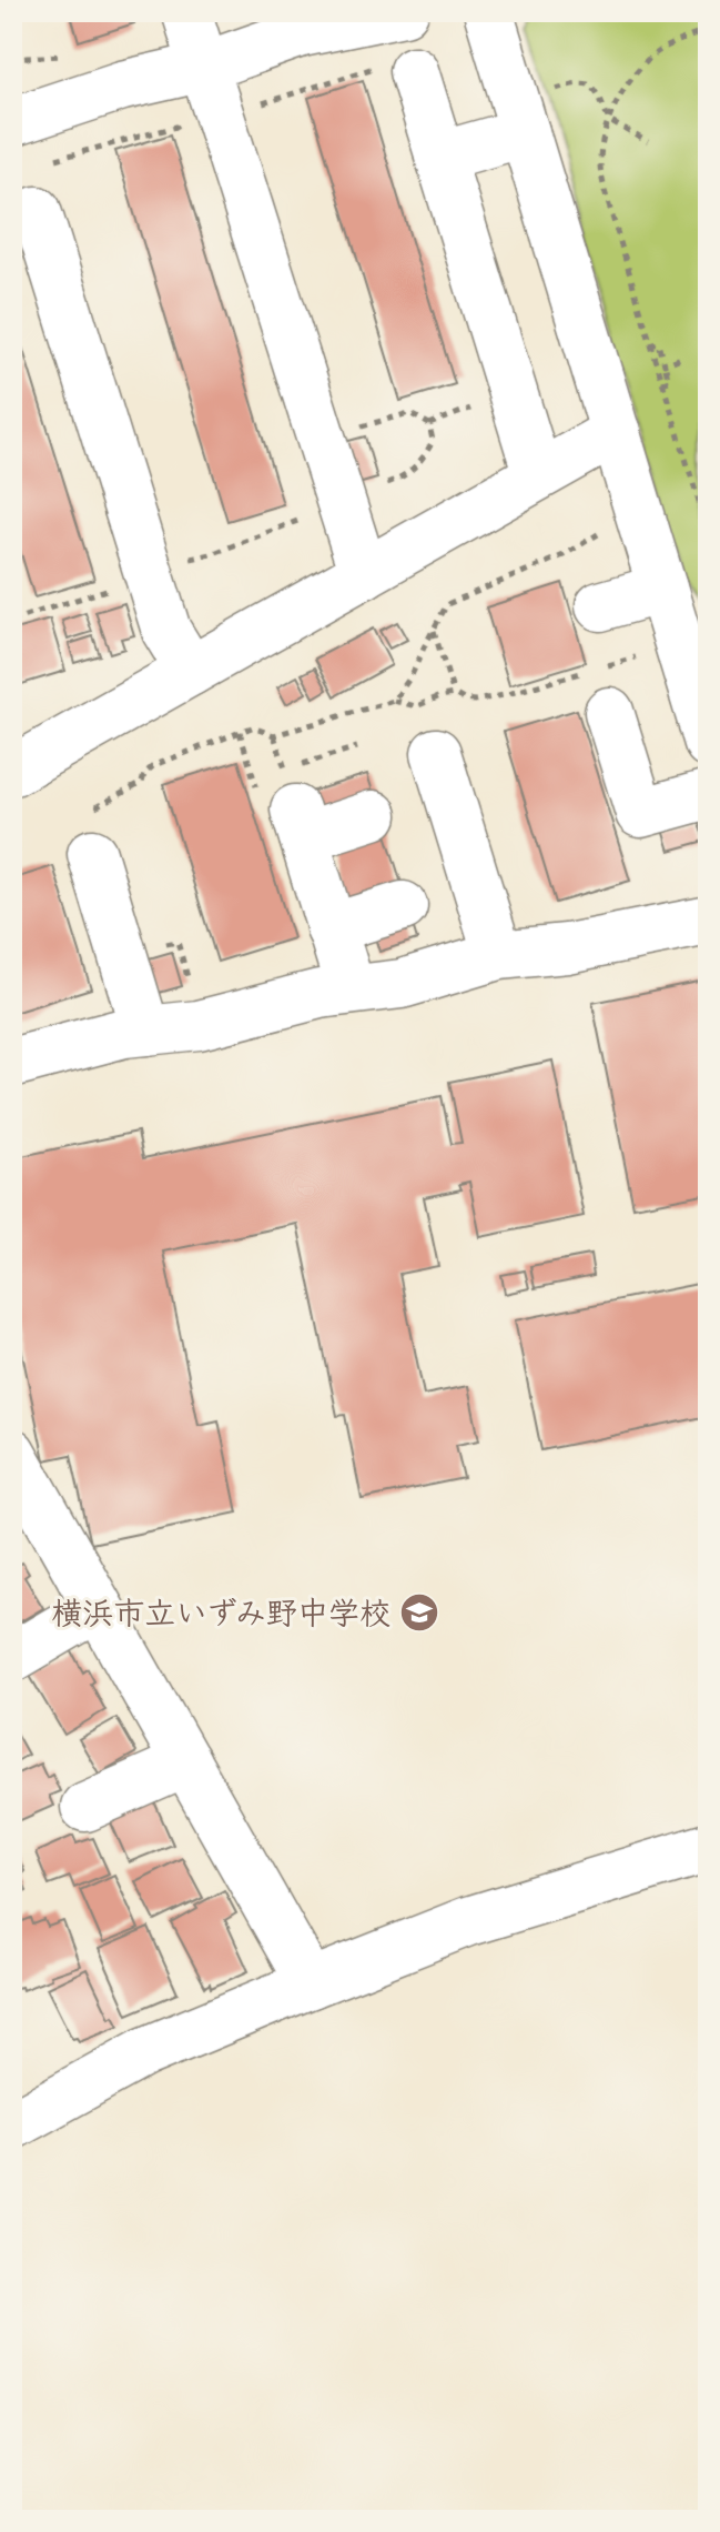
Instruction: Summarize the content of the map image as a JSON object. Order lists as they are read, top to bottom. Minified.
{"places":{"school or university":["横浜市立いずみ野中学校"]}}
